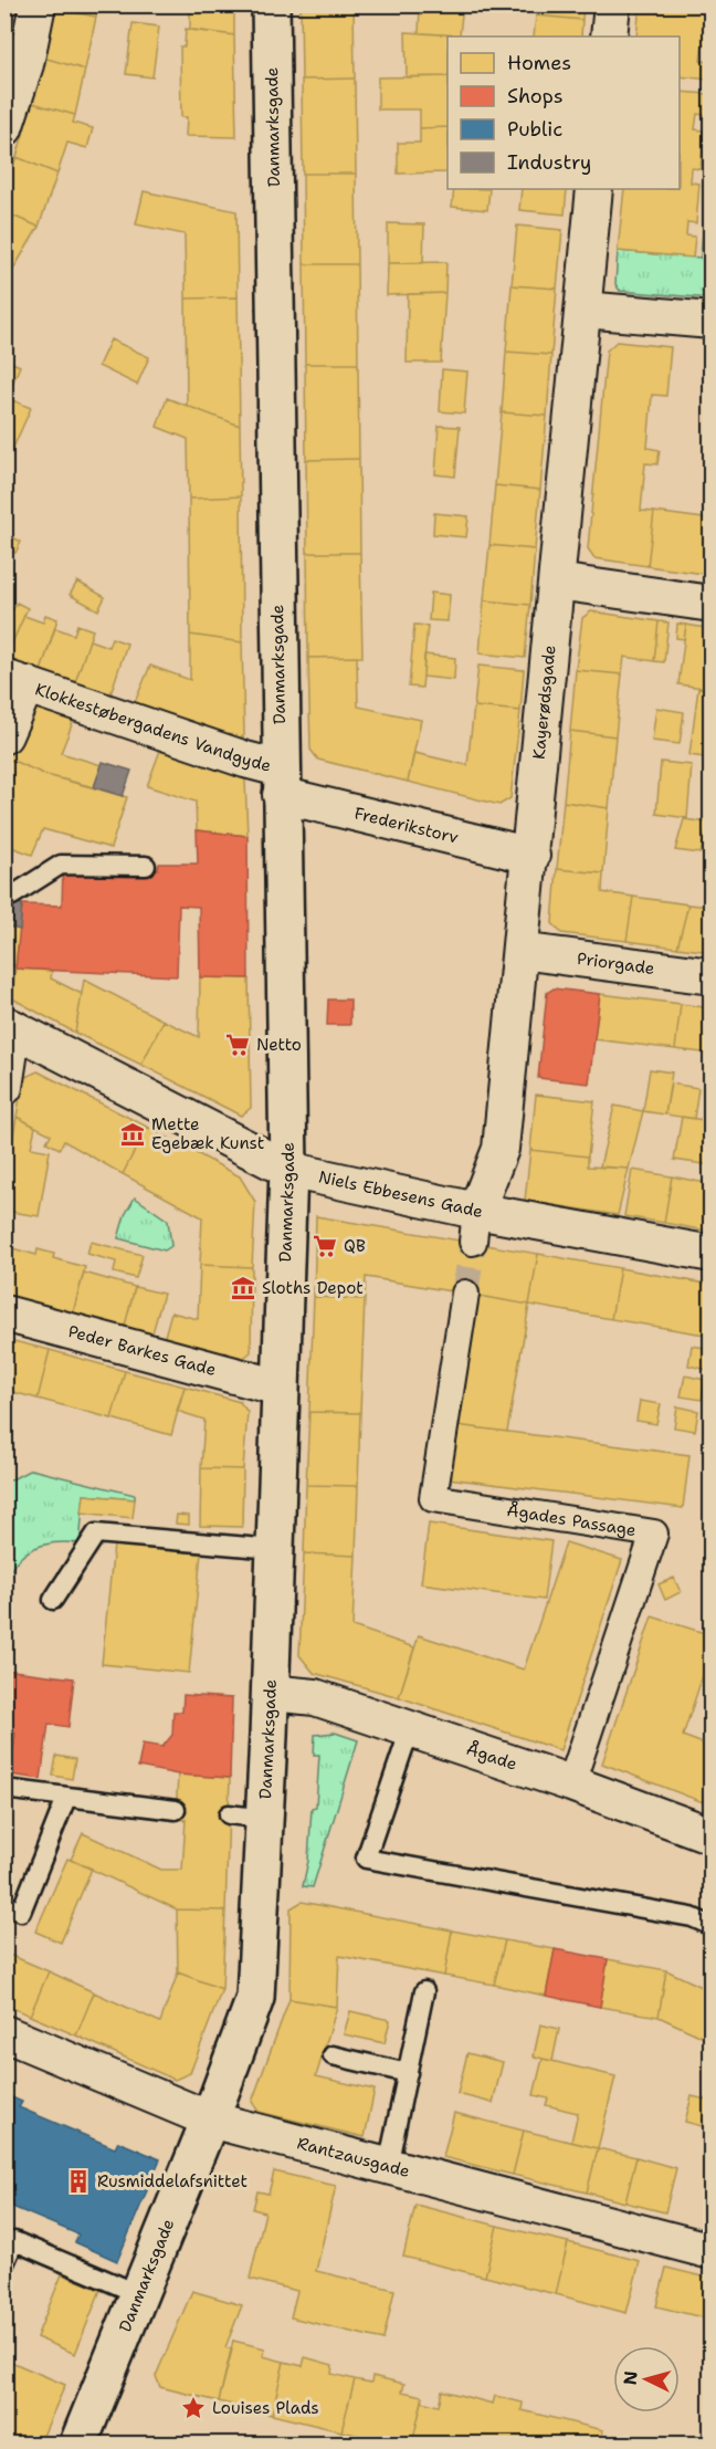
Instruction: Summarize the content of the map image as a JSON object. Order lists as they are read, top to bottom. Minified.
{"streets":{"street":["Danmarksgade","Kayerødsgade","Klokkestøbergadens Vandgyde","Frederikstorv","Priorgade","Niels Ebbesens Gade","Peder Barkes Gade","Ågades Passage","Ågade","Rantzausgade"]},"crossings":[["Danmarksgade","Klokkestøbergadens Vandgyde"],["Danmarksgade","Frederikstorv"],["Danmarksgade","Niels Ebbesens Gade"],["Danmarksgade","Peder Barkes Gade"],["Danmarksgade","Ågade"],["Danmarksgade","Rantzausgade"],["Kayerødsgade","Frederikstorv"],["Kayerødsgade","Priorgade"],["Kayerødsgade","Niels Ebbesens Gade"],["Klokkestøbergadens Vandgyde","Frederikstorv"],["Ågades Passage","Ågade"]],"places":{"supermarket":["Netto","QB"],"museum":["Mette Egebæk Kunst","Sloths Depot"],"building":["Rusmiddelafsnittet"],"place":["Louises Plads"]},"legend":["Homes","Shops","Public","Industry"],"north":"left"}
